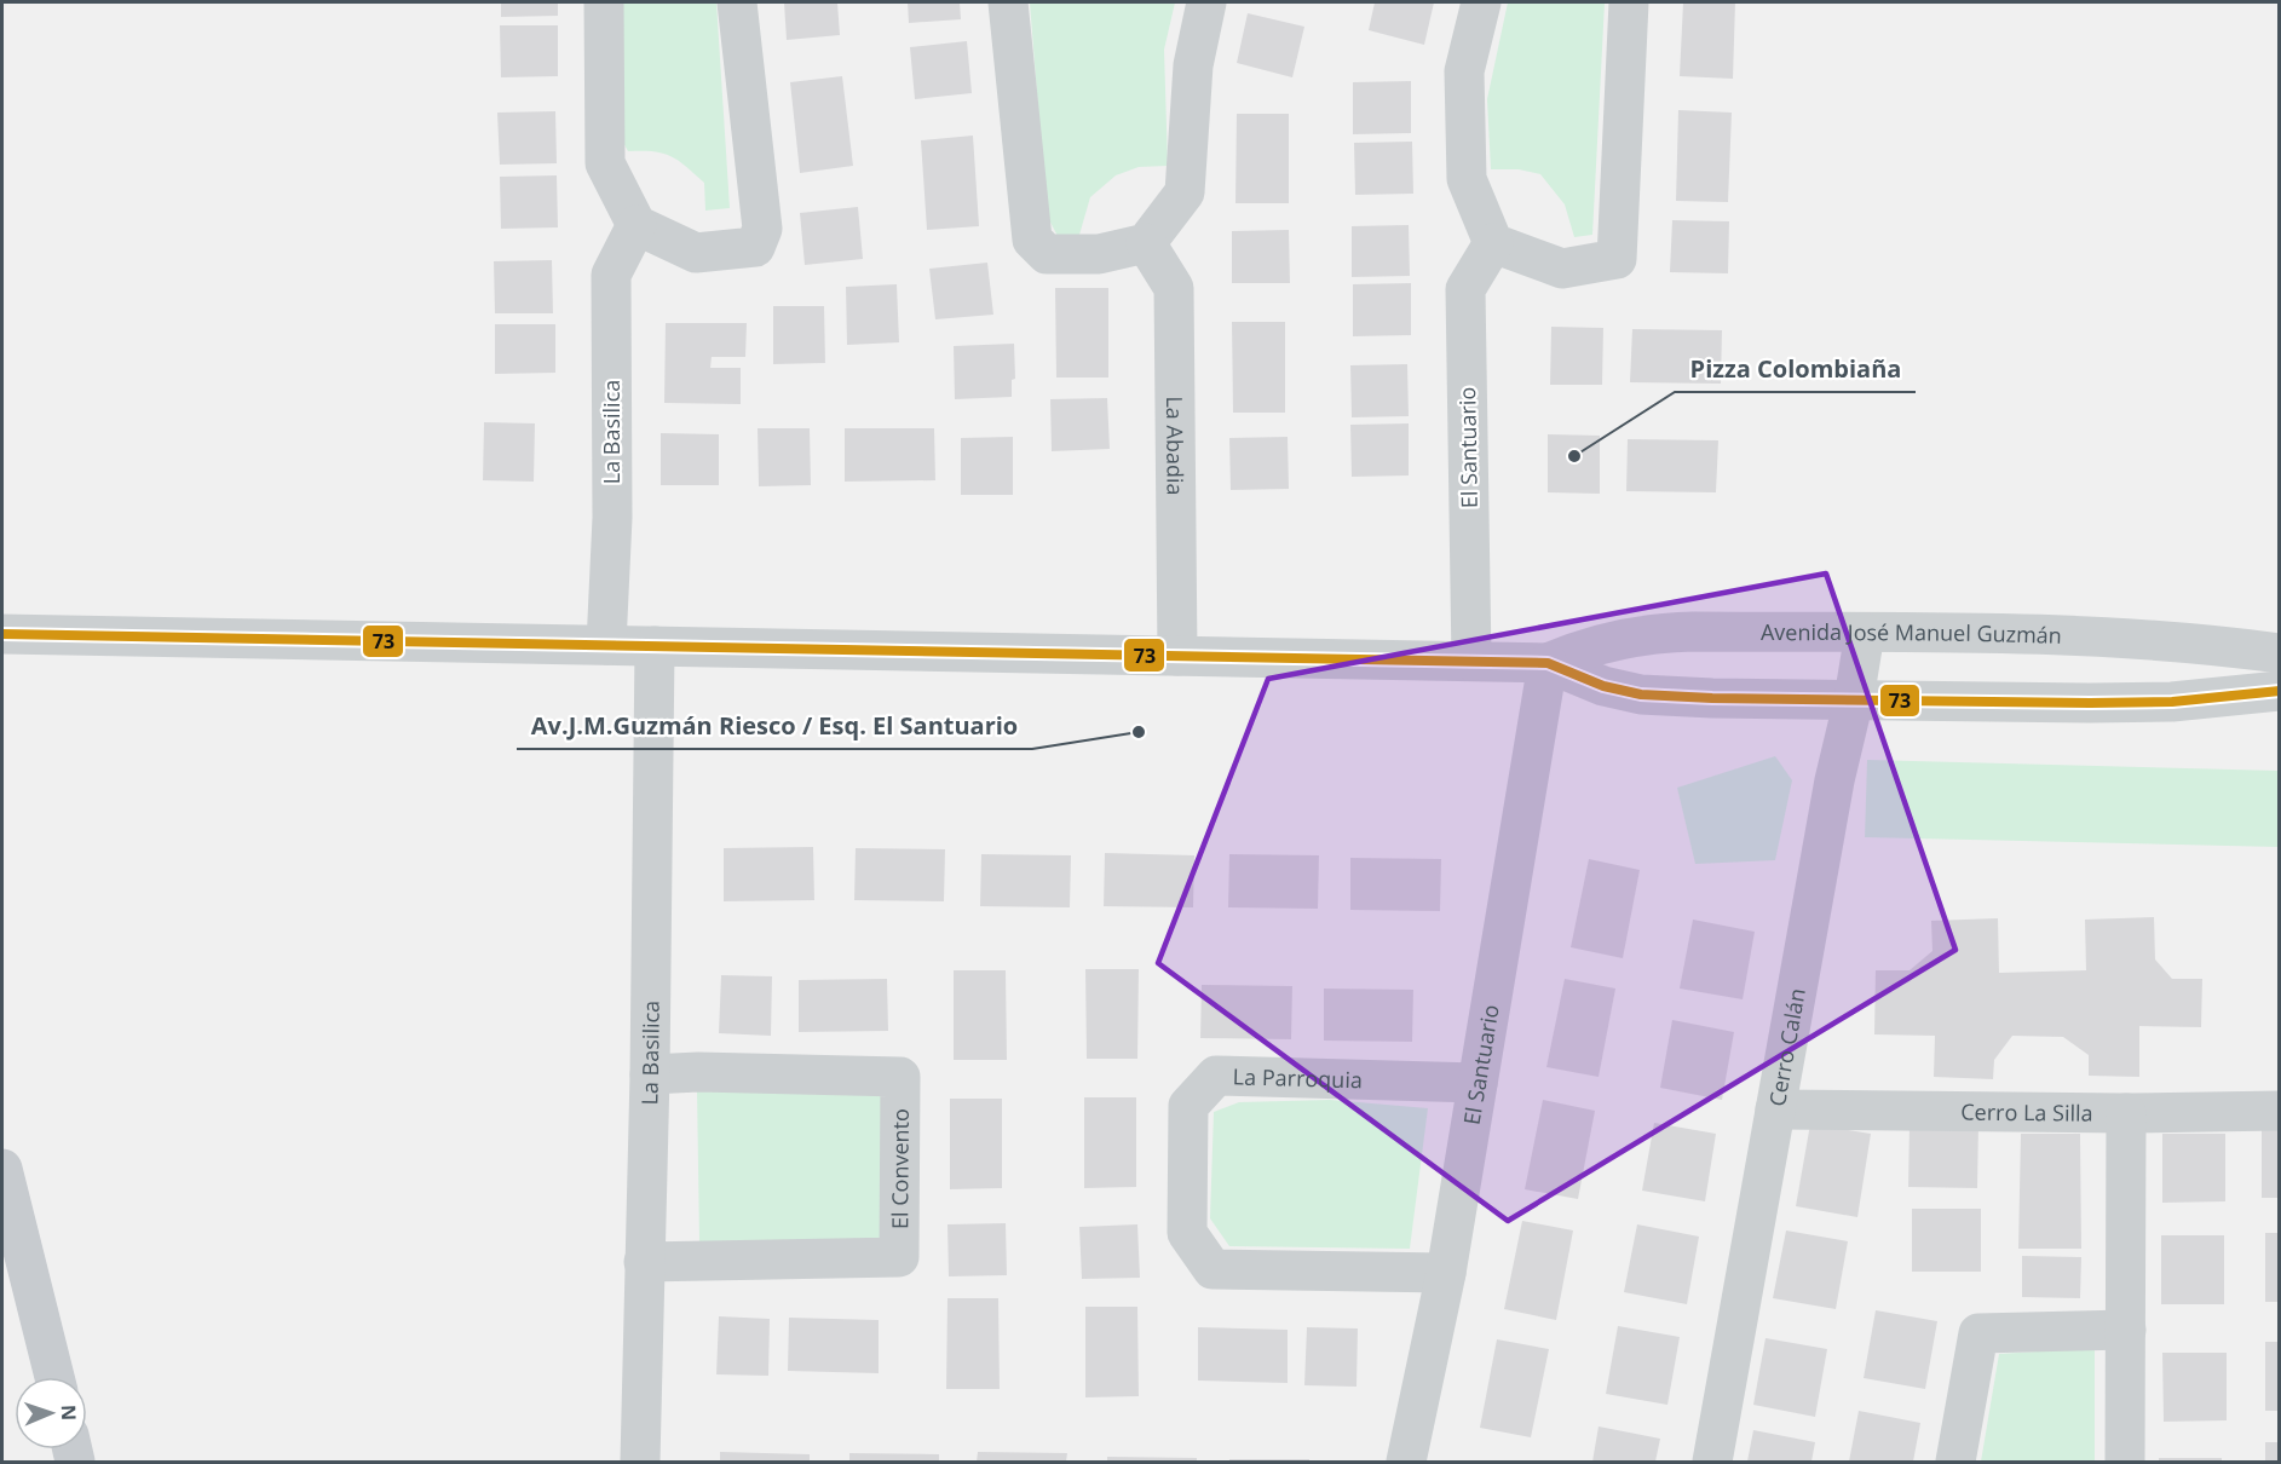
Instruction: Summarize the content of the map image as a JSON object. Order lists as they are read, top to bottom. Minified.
{"streets":{"street":["La Basilica","La Abadia","El Santuario","Avenida José Manuel Guzmán","Cerro Calán","La Parroquia","Cerro La Silla","El Convento"]},"crossings":[["La Basilica","Avenida José Manuel Guzmán"],["La Basilica","El Convento"],["La Abadia","Avenida José Manuel Guzmán"],["El Santuario","Avenida José Manuel Guzmán"],["El Santuario","La Parroquia"],["Avenida José Manuel Guzmán","Cerro Calán"],["Cerro Calán","Cerro La Silla"]],"places":["Pizza Colombiaña","Av.J.M.Guzmán Riesco / Esq. El Santuario"],"lines":["transit line 73"],"north":"right"}
